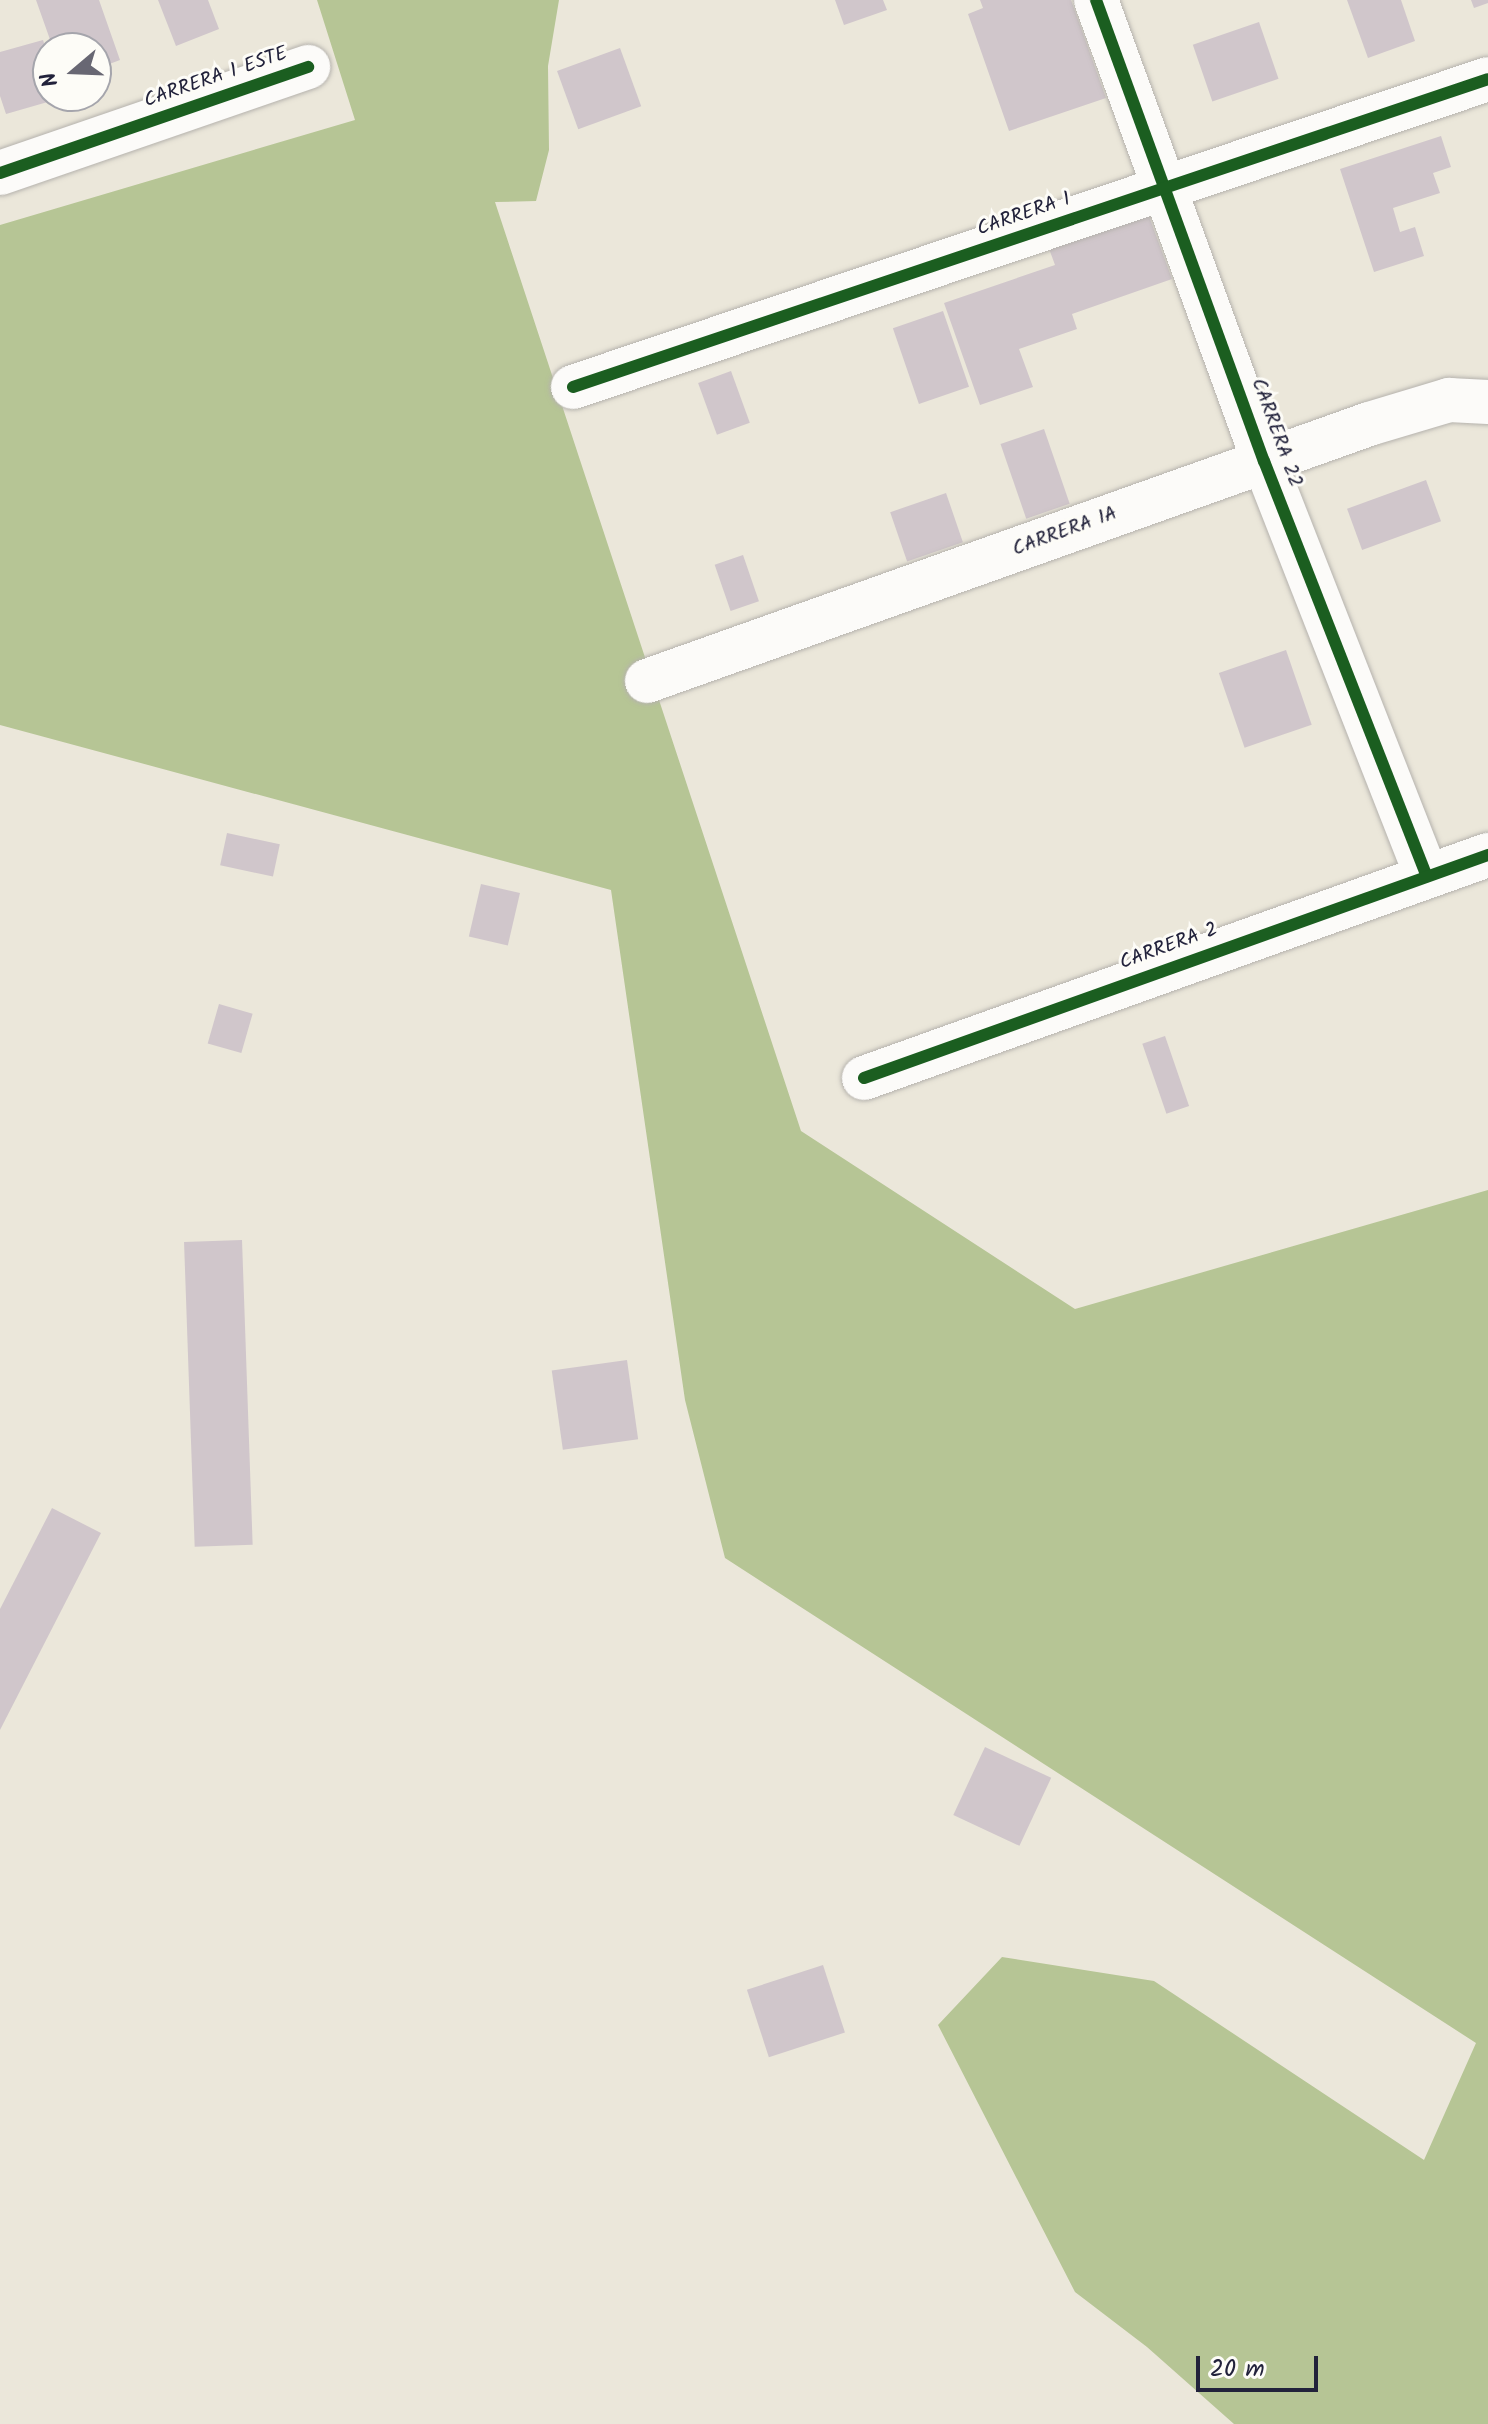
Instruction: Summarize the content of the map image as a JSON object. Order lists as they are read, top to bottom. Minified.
{"streets":{"street":["CARRERA 1 ESTE","CARRERA 1","CARRERA 22","CARRERA 1A","CARRERA 2"]},"crossings":[["CARRERA 1","CARRERA 22"],["CARRERA 22","CARRERA 1A"],["CARRERA 22","CARRERA 2"]],"scale_bar":"20 m","north":"left"}
